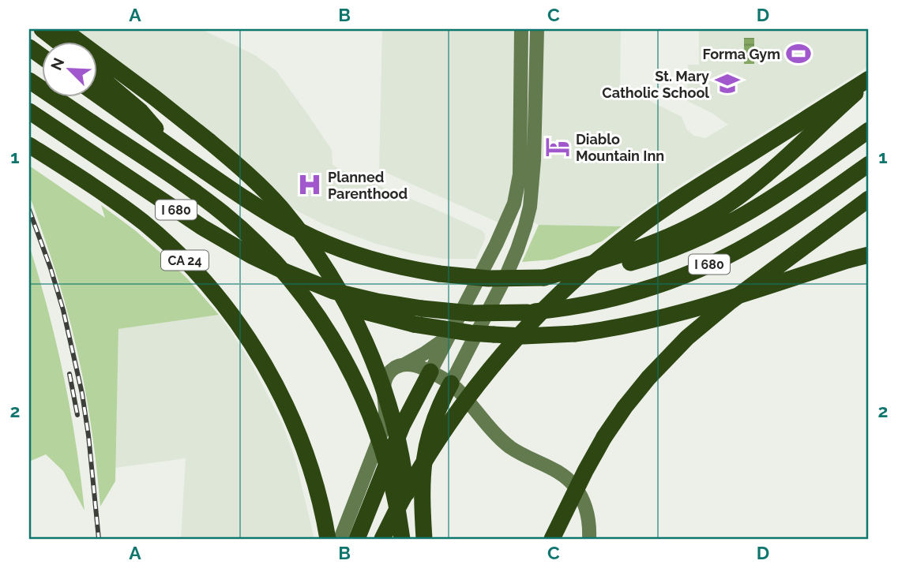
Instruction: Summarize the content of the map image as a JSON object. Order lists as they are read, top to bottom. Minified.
{"streets":{"highway":["I 680","CA 24"]},"places":{"sports":["Forma Gym"],"school or university":["St. Mary Catholic School"],"hotel":["Diablo Mountain Inn"],"hospital":["Planned Parenthood"]},"north":"top left","grid":{"columns":["A","B","C","D"],"rows":["1","2"]}}
